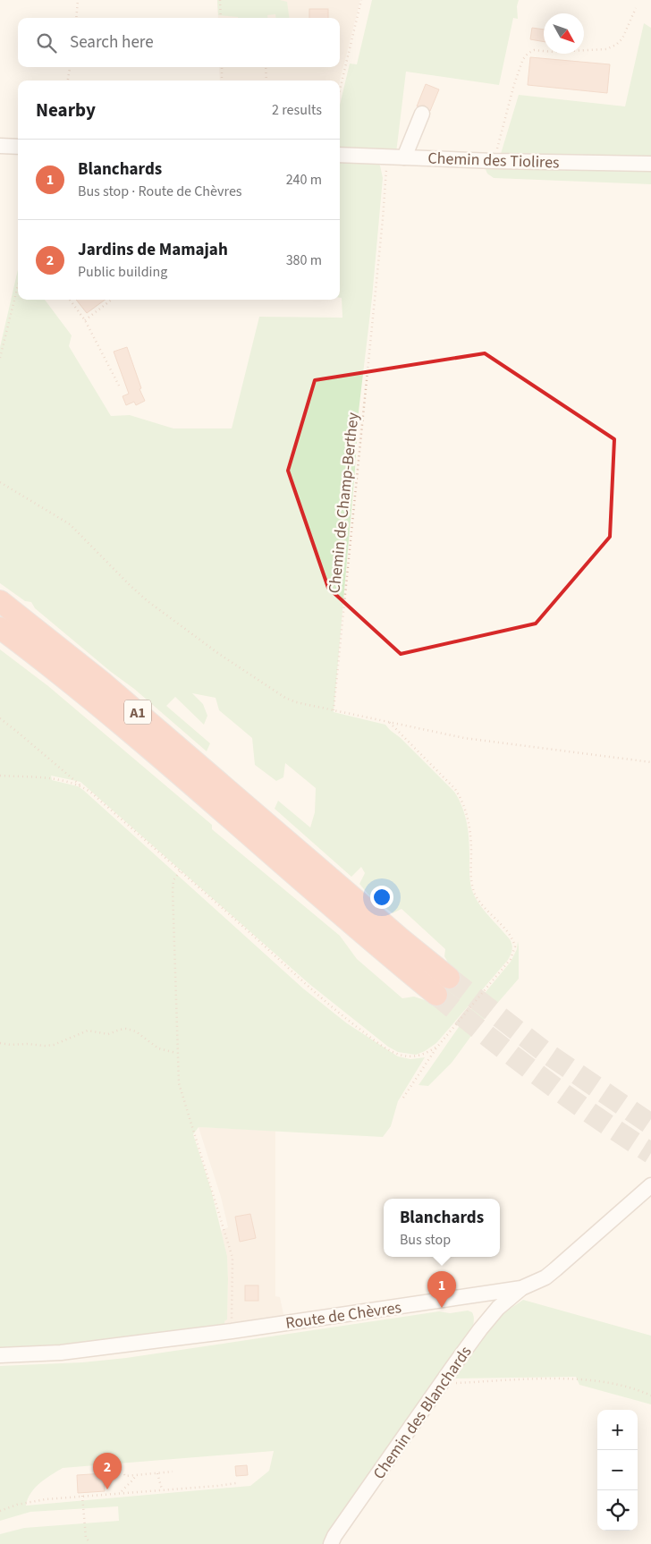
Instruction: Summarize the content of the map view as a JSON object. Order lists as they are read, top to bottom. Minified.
{"streets":{"highway":["A1"],"street":["Chemin des Tiolires","Route de Chèvres","Chemin des Blanchards"],"path":["Chemin de Champ-Berthey"]},"crossings":[["Chemin des Tiolires","Chemin de Champ-Berthey"],["Route de Chèvres","Chemin des Blanchards"]],"north":"bottom right","page":{"search":"Search here","heading":["Nearby","2 results"],"list":[{"mark":"1","name":"Blanchards","note":"Bus stop · Route de Chèvres","value":"240 m"},{"mark":"2","name":"Jardins de Mamajah","note":"Public building","value":"380 m"}],"popup":["Blanchards","Bus stop"],"pins":["1","2"],"map_buttons":["+","−"]}}
